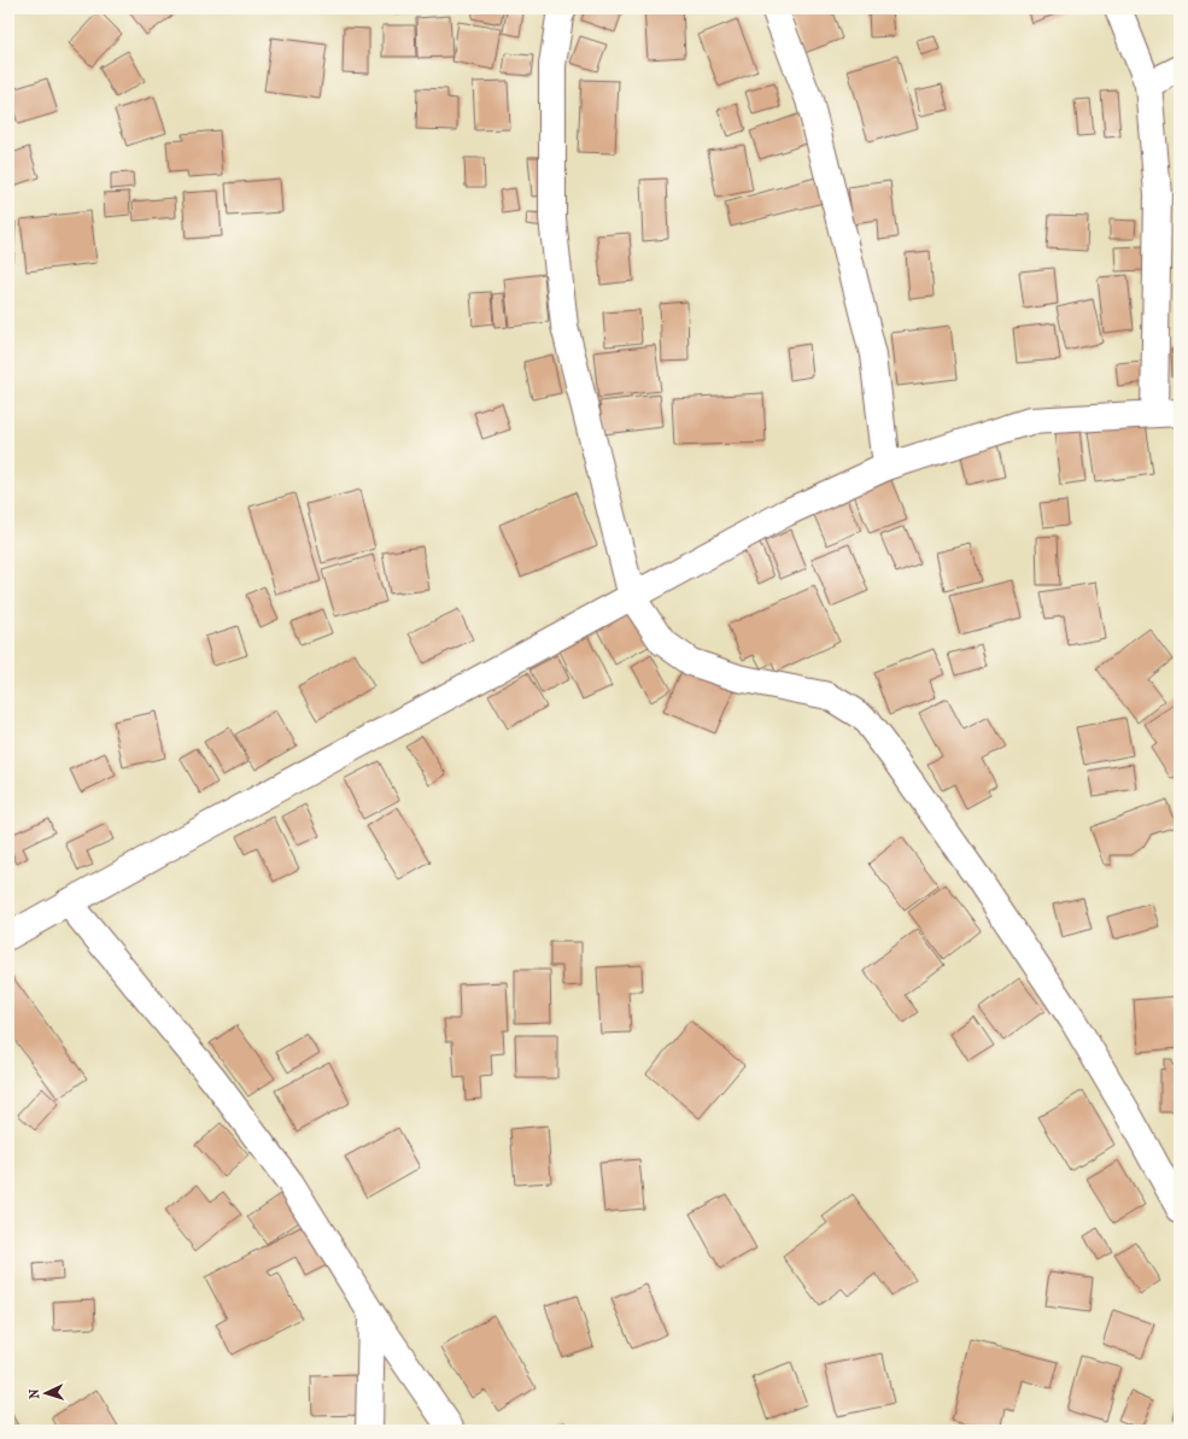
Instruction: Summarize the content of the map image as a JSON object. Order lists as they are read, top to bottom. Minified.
{"north":"left"}
